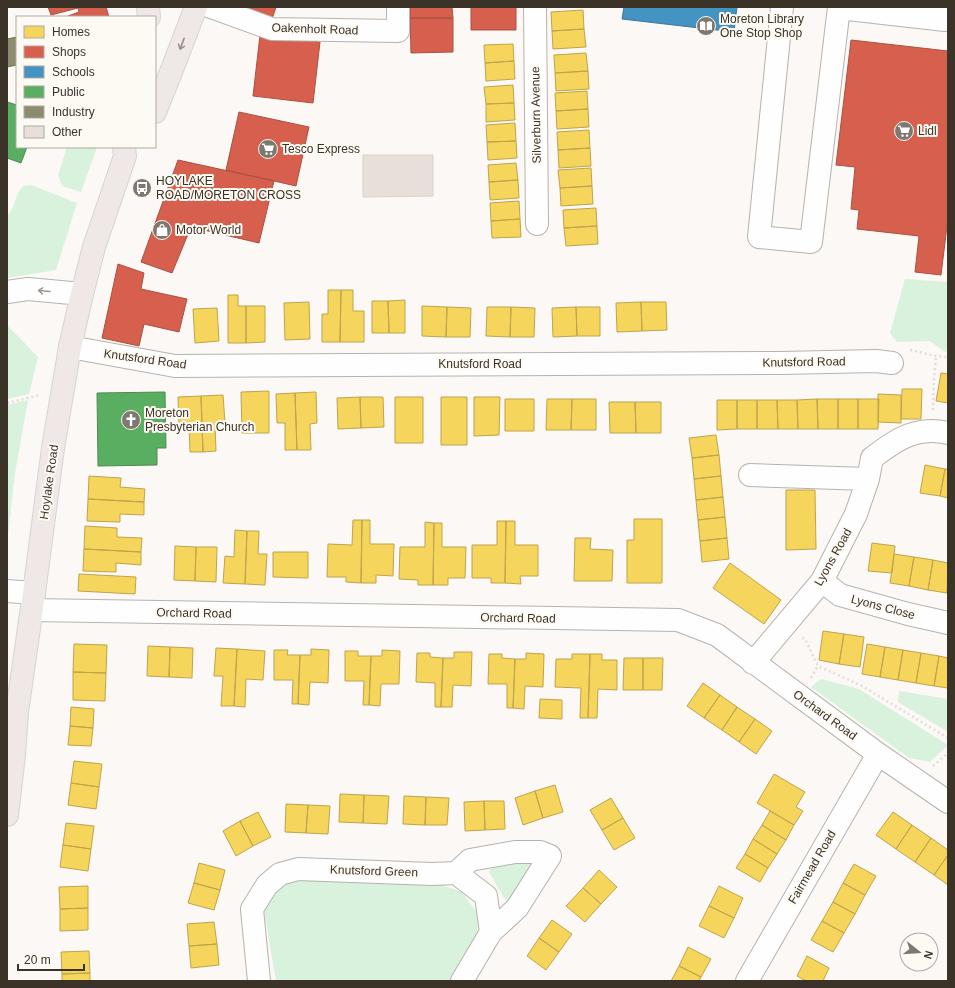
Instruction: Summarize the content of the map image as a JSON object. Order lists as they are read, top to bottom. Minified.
{"streets":{"main road":["Hoylake Road"],"street":["Oakenholt Road","Silverburn Avenue","Knutsford Road","Lyons Road","Lyons Close","Orchard Road","Fairmead Road","Knutsford Green"]},"crossings":[["Knutsford Road","Hoylake Road"],["Hoylake Road","Orchard Road"],["Lyons Road","Lyons Close"],["Lyons Road","Orchard Road"],["Orchard Road","Fairmead Road"]],"places":{"library":["Moreton Library One Stop Shop"],"supermarket":["Lidl","Tesco Express"],"bus stop":["HOYLAKE ROAD/MORETON CROSS"],"shop":["Motor World"],"church":["Moreton Presbyterian Church"]},"legend":["Homes","Shops","Schools","Public","Industry","Other"],"scale_bar":"20 m","north":"right"}
